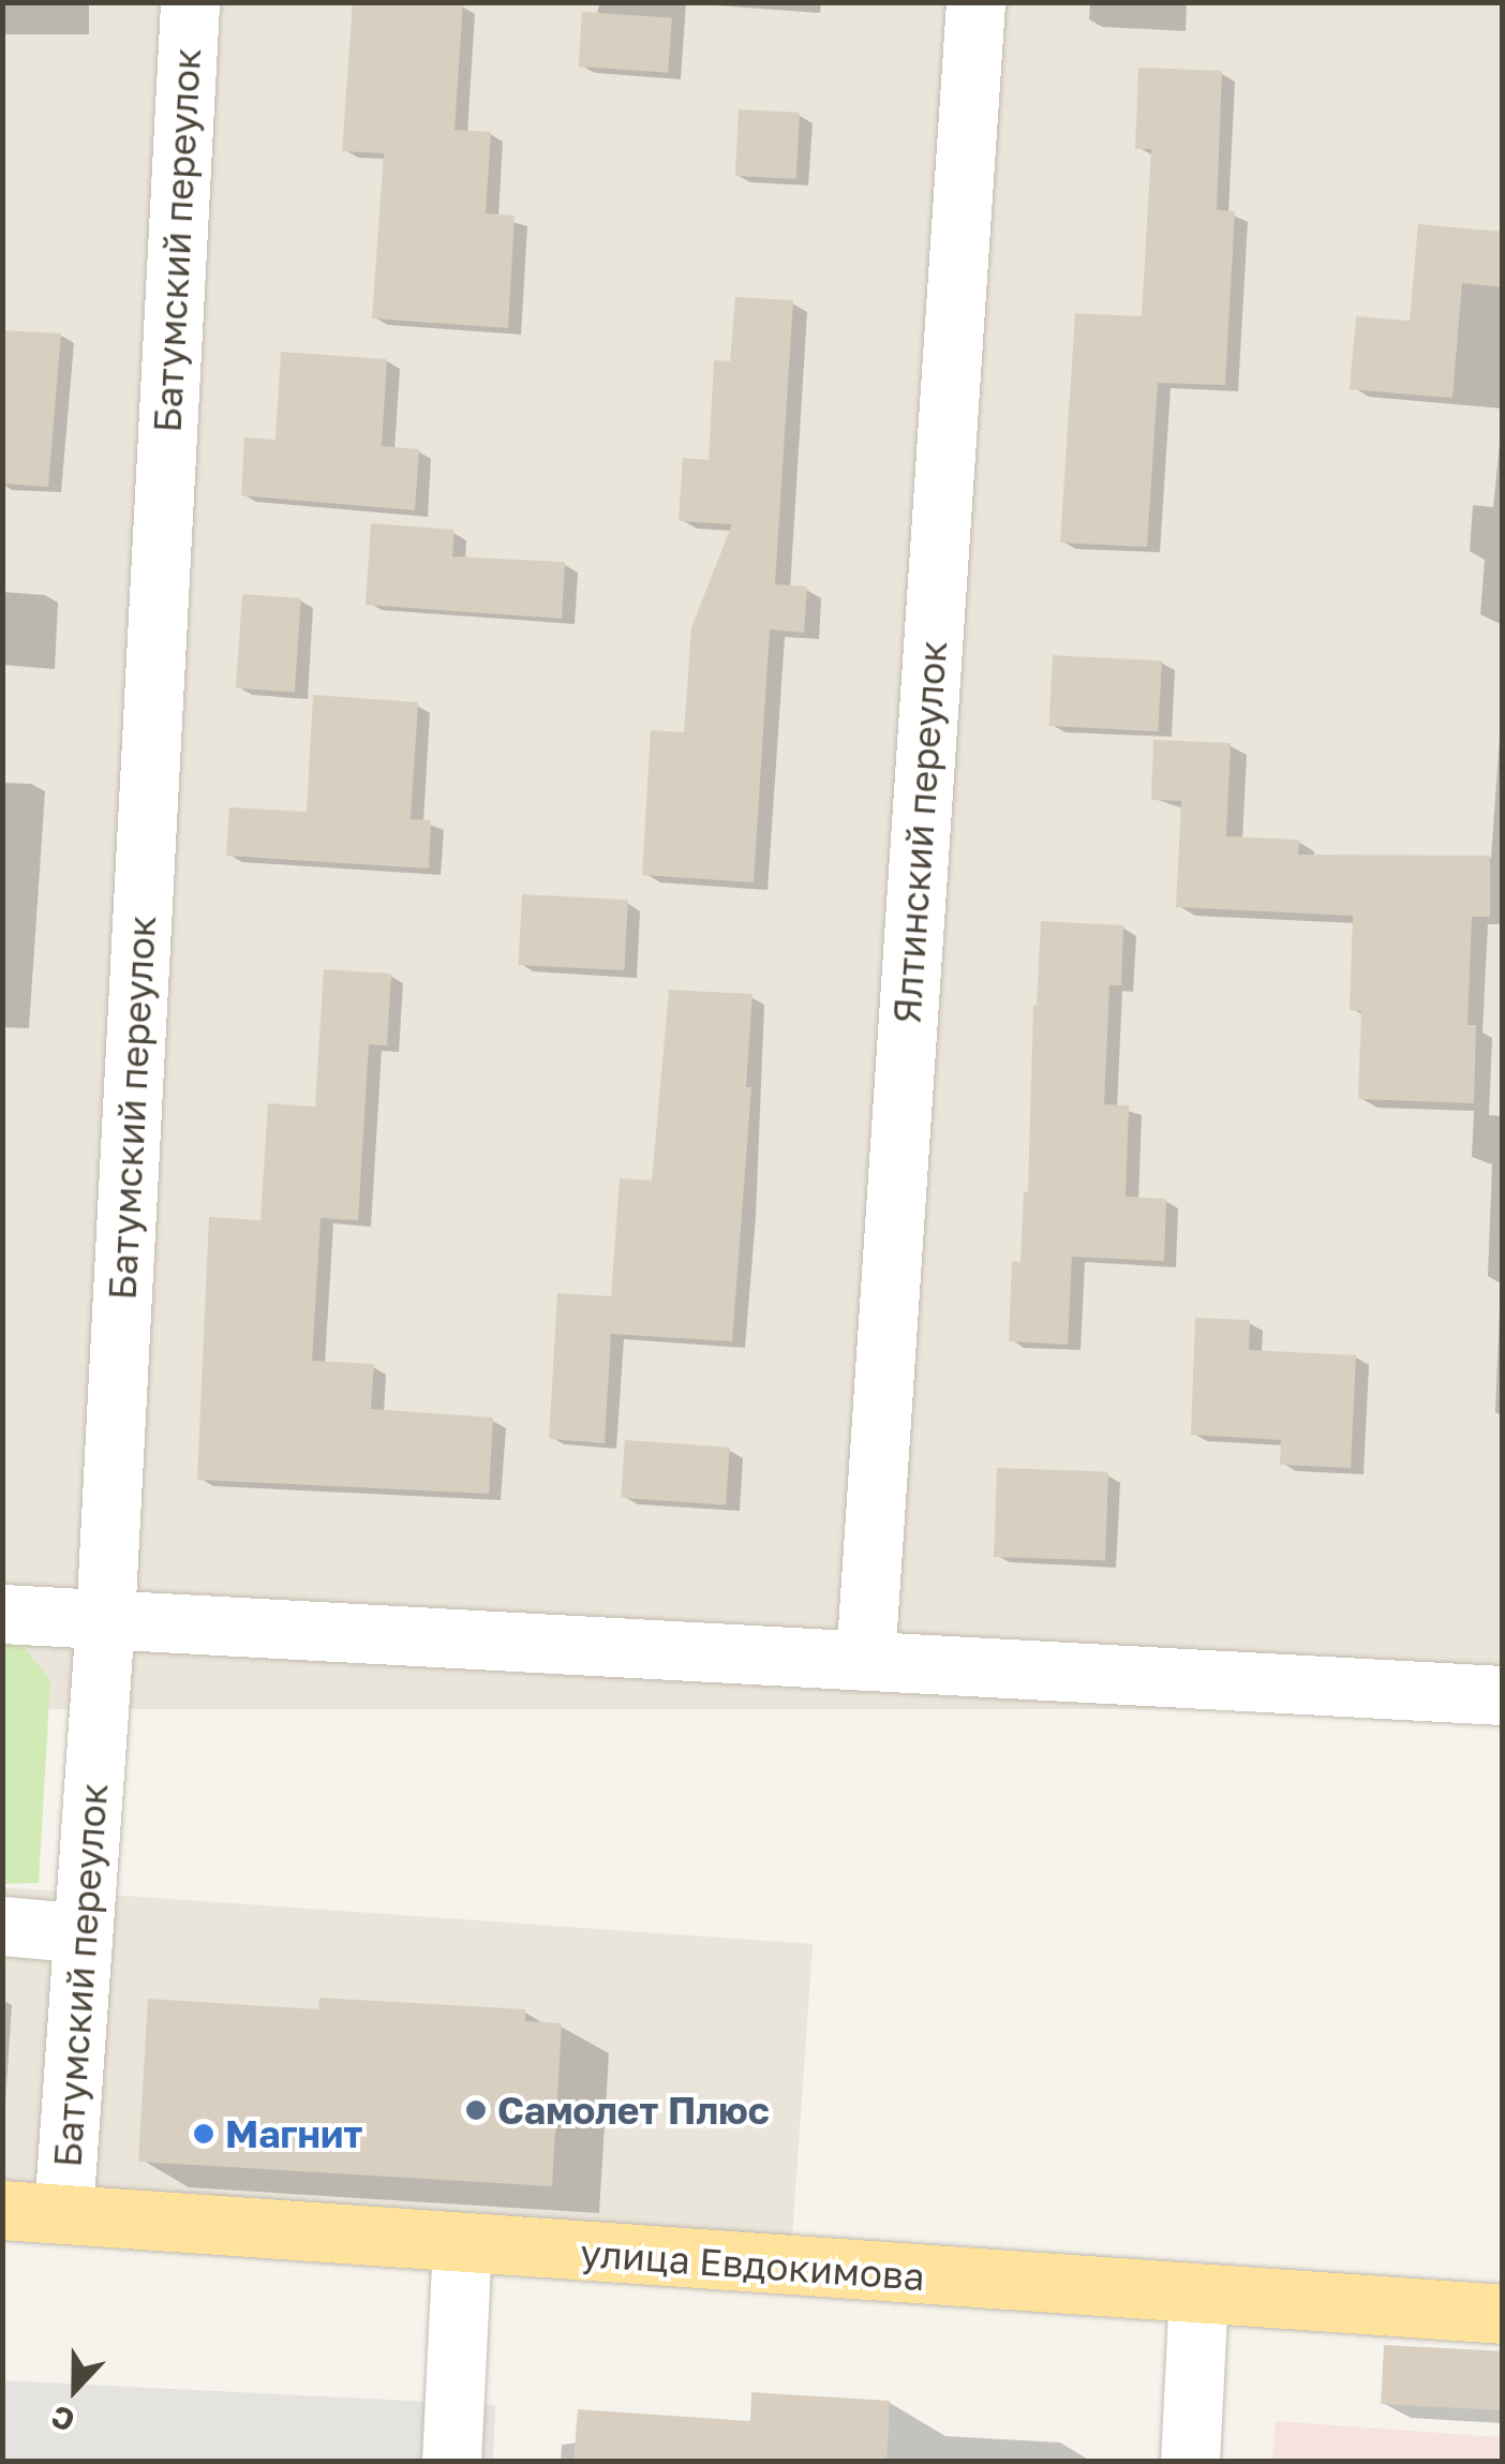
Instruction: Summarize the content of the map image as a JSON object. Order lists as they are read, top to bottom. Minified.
{"streets":{"main road":["улица Евдокимова"],"street":["Батумский переулок","Ялтинский переулок"]},"crossings":[["Батумский переулок","улица Евдокимова"]],"places":["Самолет Плюс","Магнит"],"north":"bottom"}
